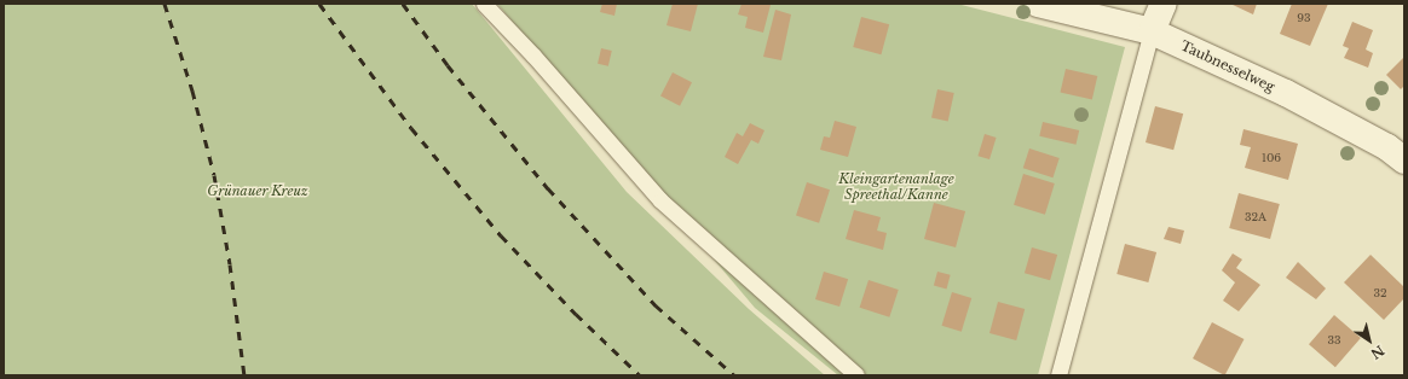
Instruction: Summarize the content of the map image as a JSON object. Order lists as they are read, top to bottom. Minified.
{"streets":{"street":["Taubnesselweg"]},"parks":["Kleingartenanlage Spreethal/Kanne","Grünauer Kreuz"],"house_numbers":["93","106","32A","32","33"],"north":"bottom right"}
